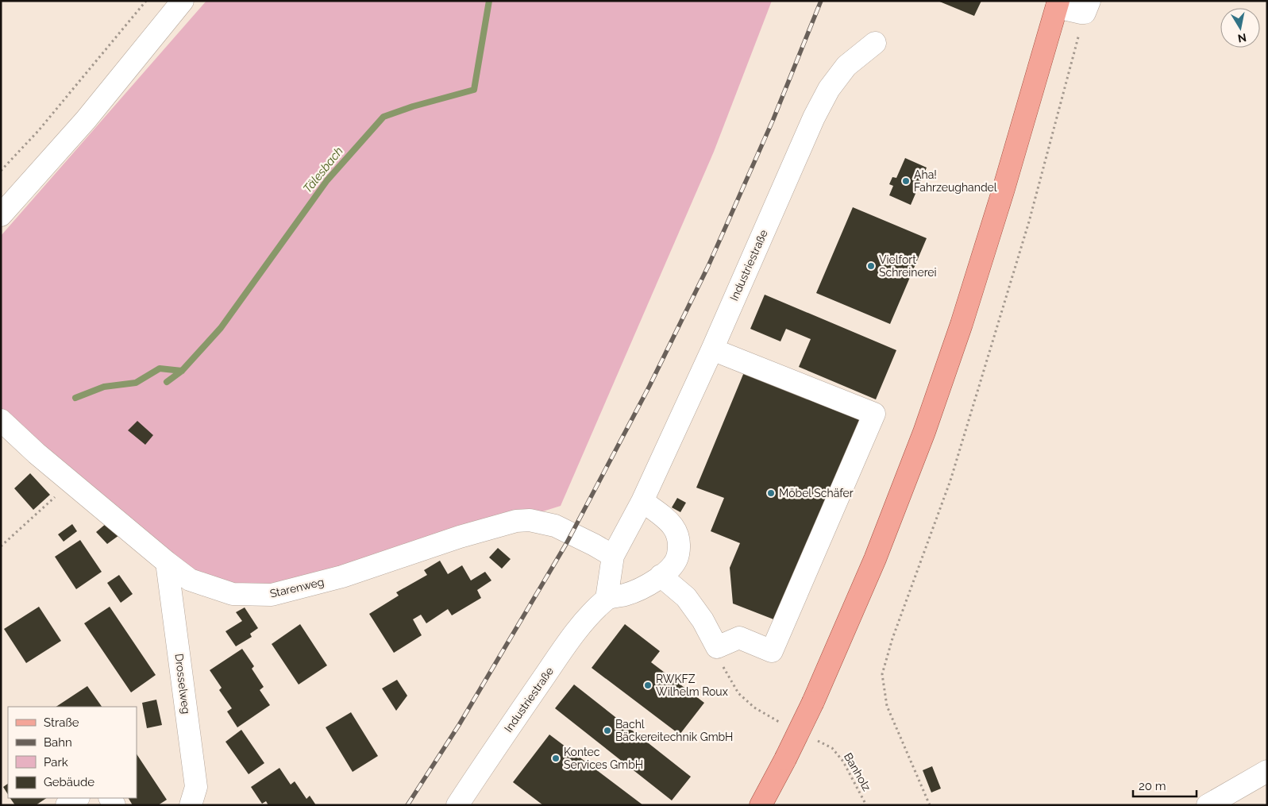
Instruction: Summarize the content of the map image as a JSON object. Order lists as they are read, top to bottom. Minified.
{"streets":{"street":["Industriestraße","Starenweg","Drosselweg"],"path":["Banholz"]},"crossings":[["Industriestraße","Starenweg"],["Starenweg","Drosselweg"]],"water":["Tälesbach"],"places":["Aha! Fahrzeughandel","Vielfort Schreinerei","Möbel Schäfer","RWKFZ Wilhelm Roux","Bachl Bäckereitechnik GmbH","Kontec Services GmbH"],"legend":["Straße","Bahn","Park","Gebäude"],"scale_bar":"20 m","north":"bottom"}
